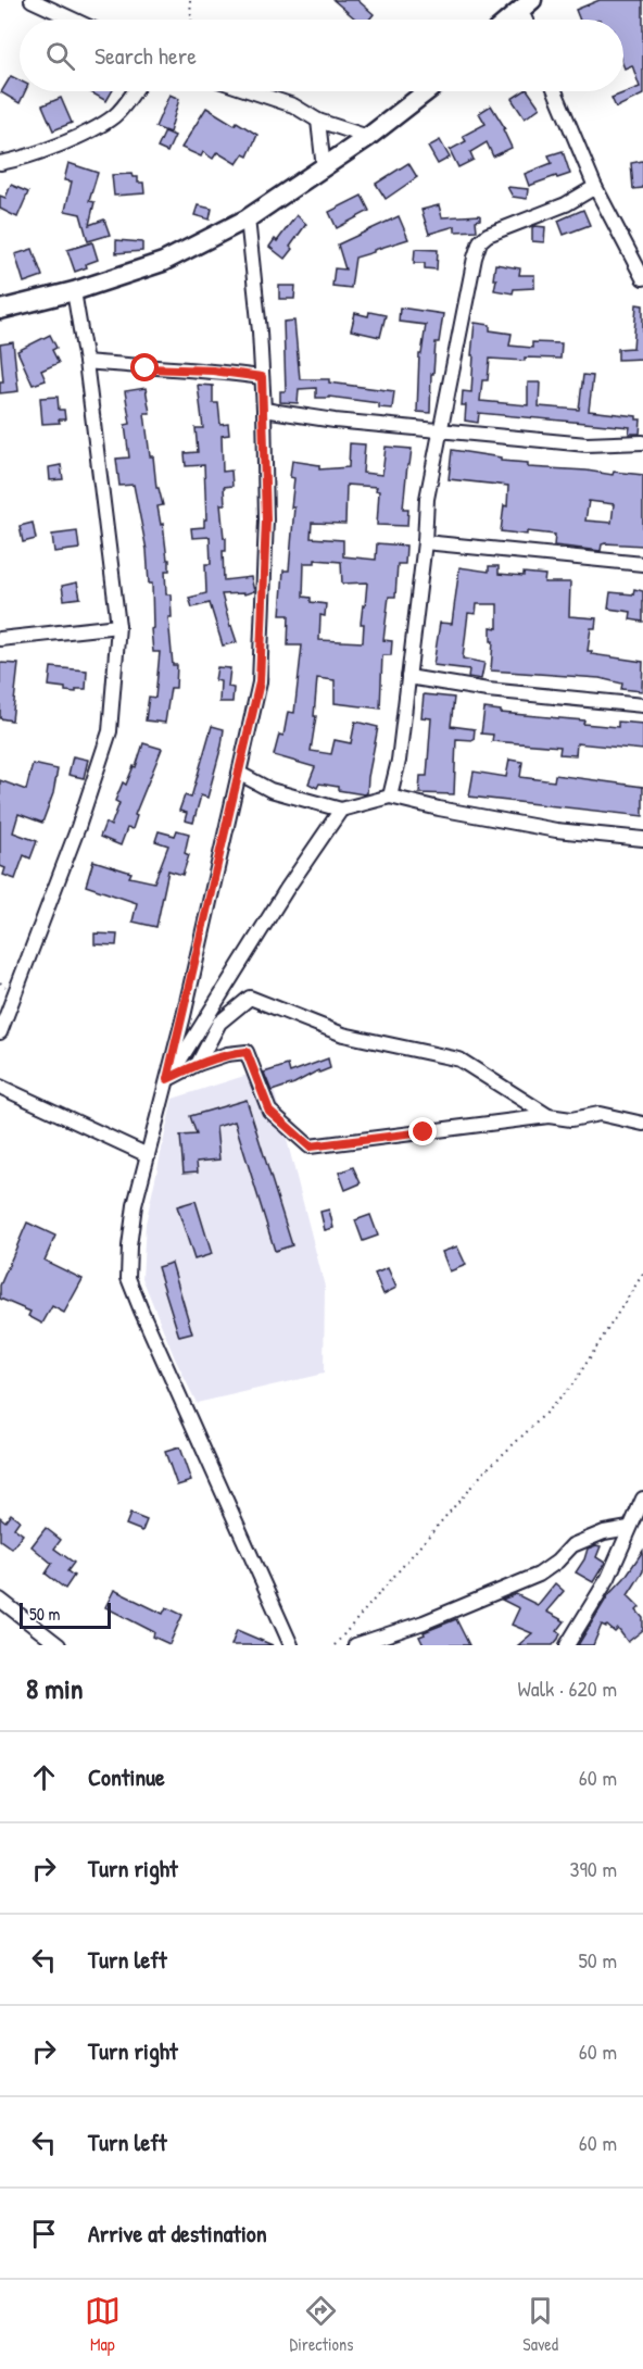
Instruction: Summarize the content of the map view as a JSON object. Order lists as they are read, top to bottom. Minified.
{"scale_bar":"50 m","page":{"search":"Search here","scale":"50 m","heading":["8 min","Walk · 620 m"],"list":[["Continue","60 m"],["Turn right","390 m"],["Turn left","50 m"],["Turn right","60 m"],["Turn left","60 m"],"Arrive at destination"],"nav":["Map","Directions","Saved"]}}
